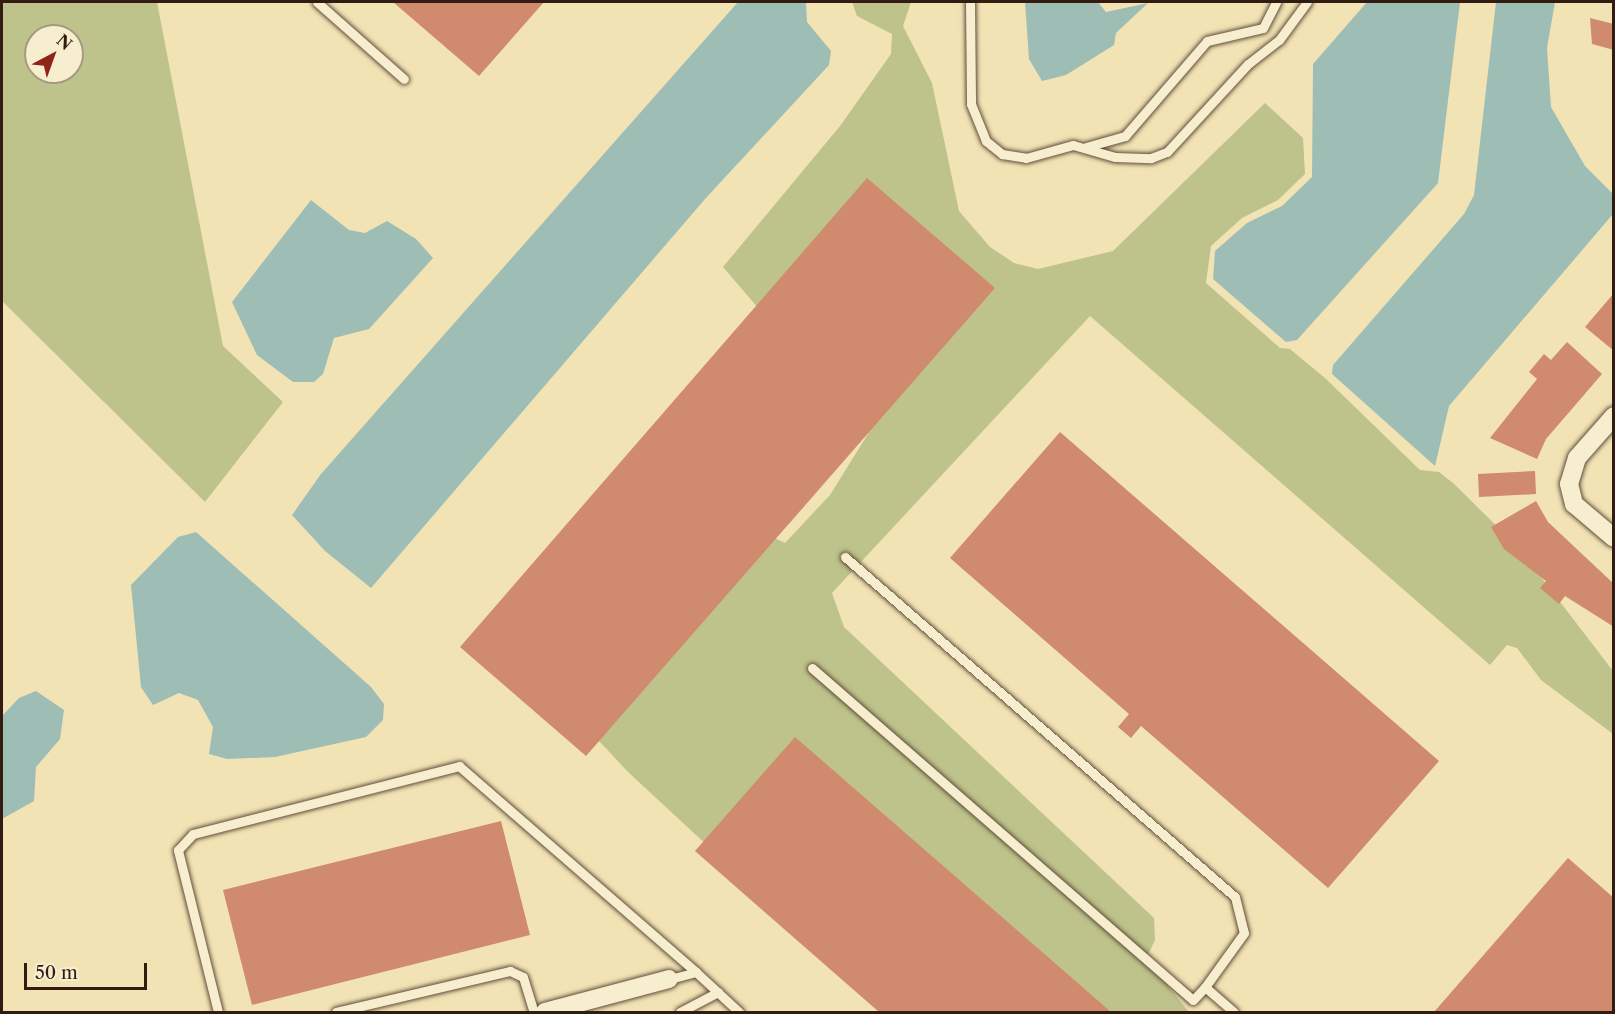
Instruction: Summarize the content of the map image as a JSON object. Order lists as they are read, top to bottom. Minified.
{"scale_bar":"50 m","north":"top right"}
